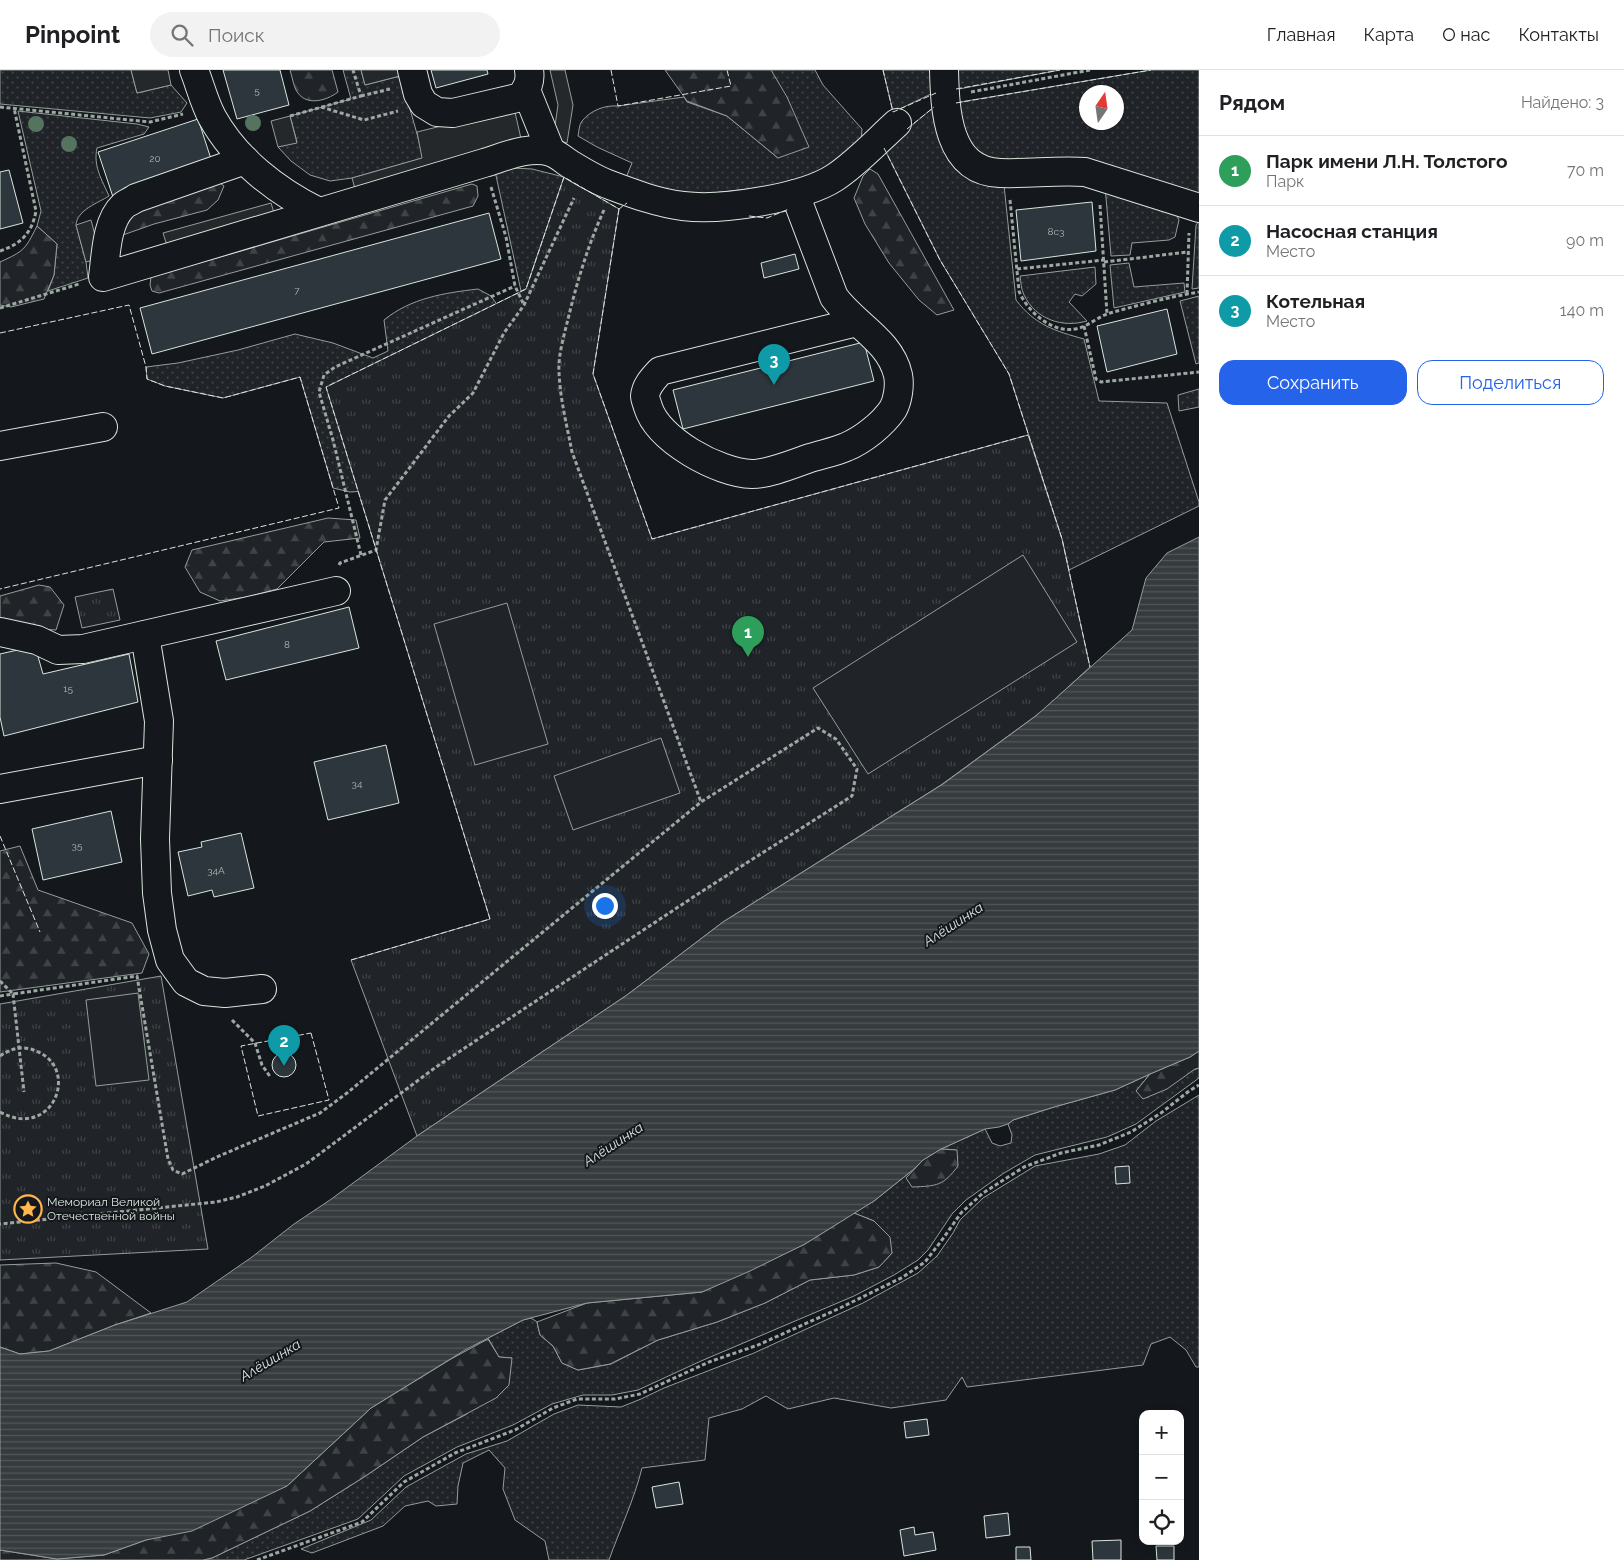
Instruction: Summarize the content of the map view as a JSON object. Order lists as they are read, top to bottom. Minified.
{"water":["Алёшинка"],"places":{"place":["Мемориал Великой Отечественной войны"]},"house_numbers":["5","20","8с3","7","8","15","34","35","34А"],"north":"top","page":{"header":"Pinpoint","search":"Поиск","nav":["Главная","Карта","О нас","Контакты"],"heading":["Рядом","Найдено: 3"],"list":[{"mark":"1","name":"Парк имени Л.Н. Толстого","note":"Парк","value":"70 m"},{"mark":"2","name":"Насосная станция","note":"Место","value":"90 m"},{"mark":"3","name":"Котельная","note":"Место","value":"140 m"}],"pins":["3","1","2"],"buttons":["Сохранить","Поделиться"],"map_buttons":["+","−"]}}
